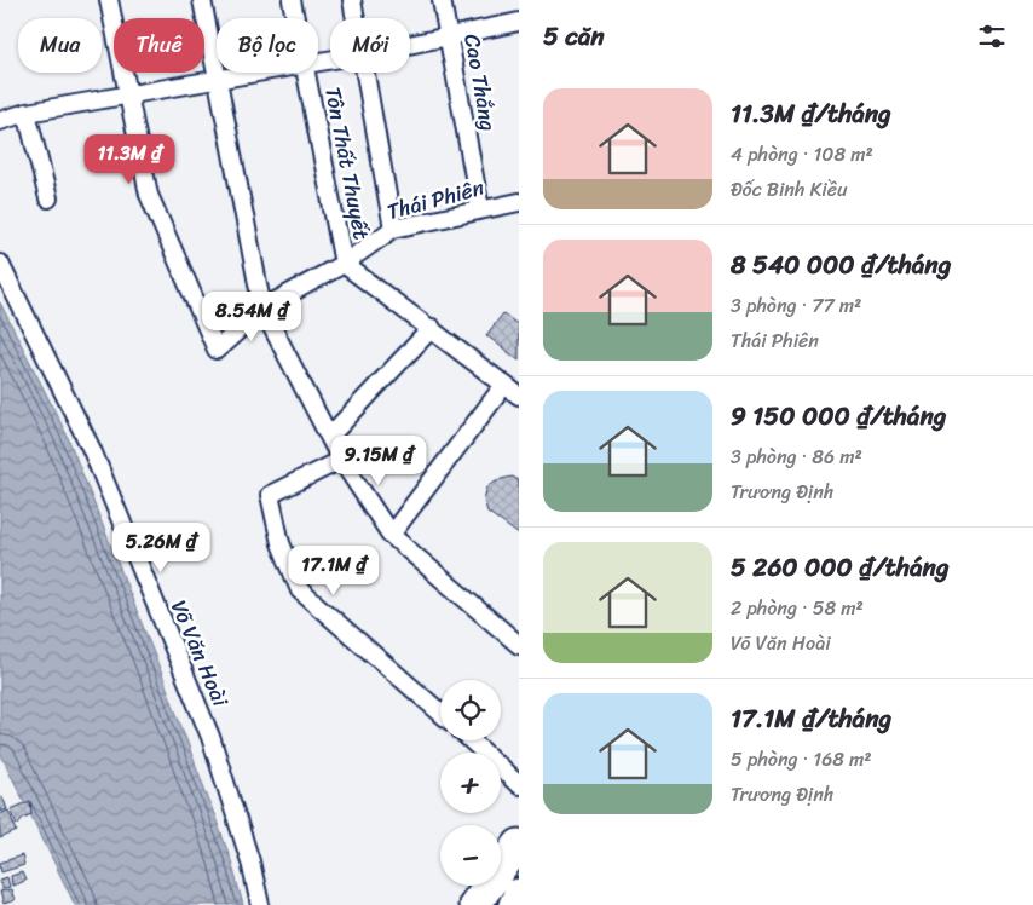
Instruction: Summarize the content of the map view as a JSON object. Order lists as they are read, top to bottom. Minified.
{"streets":{"street":["Cao Thắng","Tôn Thất Thuyết","Thái Phiên","Võ Văn Hoài"]},"crossings":[["Cao Thắng","Thái Phiên"],["Tôn Thất Thuyết","Thái Phiên"]],"page":{"heading":"5 căn","chip":["Mua","Thuê","Bộ lọc","Mới"],"list":[{"name":"11.3M ₫/tháng","note":"4 phòng · 108 m² · Đốc Binh Kiều"},{"name":"8 540 000 ₫/tháng","note":"3 phòng · 77 m² · Thái Phiên"},{"name":"9 150 000 ₫/tháng","note":"3 phòng · 86 m² · Trương Định"},{"name":"5 260 000 ₫/tháng","note":"2 phòng · 58 m² · Võ Văn Hoài"},{"name":"17.1M ₫/tháng","note":"5 phòng · 168 m² · Trương Định"}],"price":["11.3M ₫","8.54M ₫","9.15M ₫","5.26M ₫","17.1M ₫"],"map_buttons":["+","−"]}}
